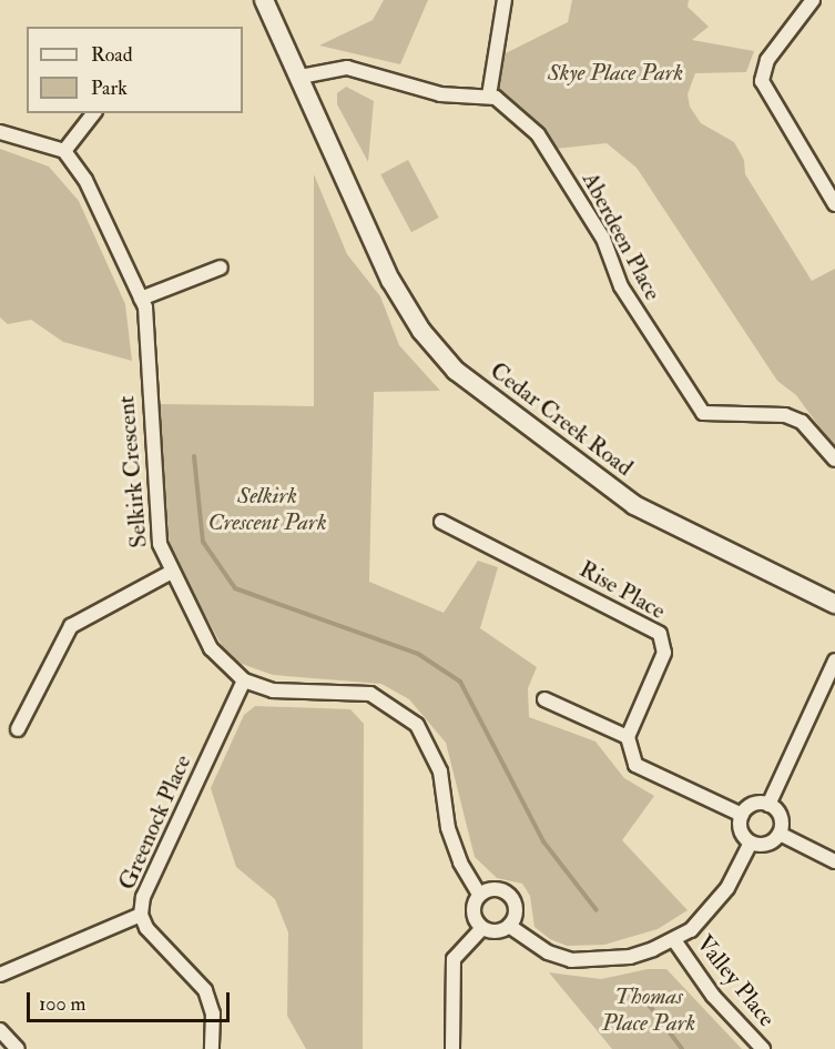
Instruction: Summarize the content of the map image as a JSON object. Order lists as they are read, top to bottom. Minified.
{"streets":{"street":["Aberdeen Place","Cedar Creek Road","Selkirk Crescent","Rise Place","Greenock Place","Valley Place"]},"crossings":[["Selkirk Crescent","Greenock Place"]],"parks":["Skye Place Park","Selkirk Crescent Park","Thomas Place Park"],"legend":["Road","Park"],"scale_bar":"100 m"}
